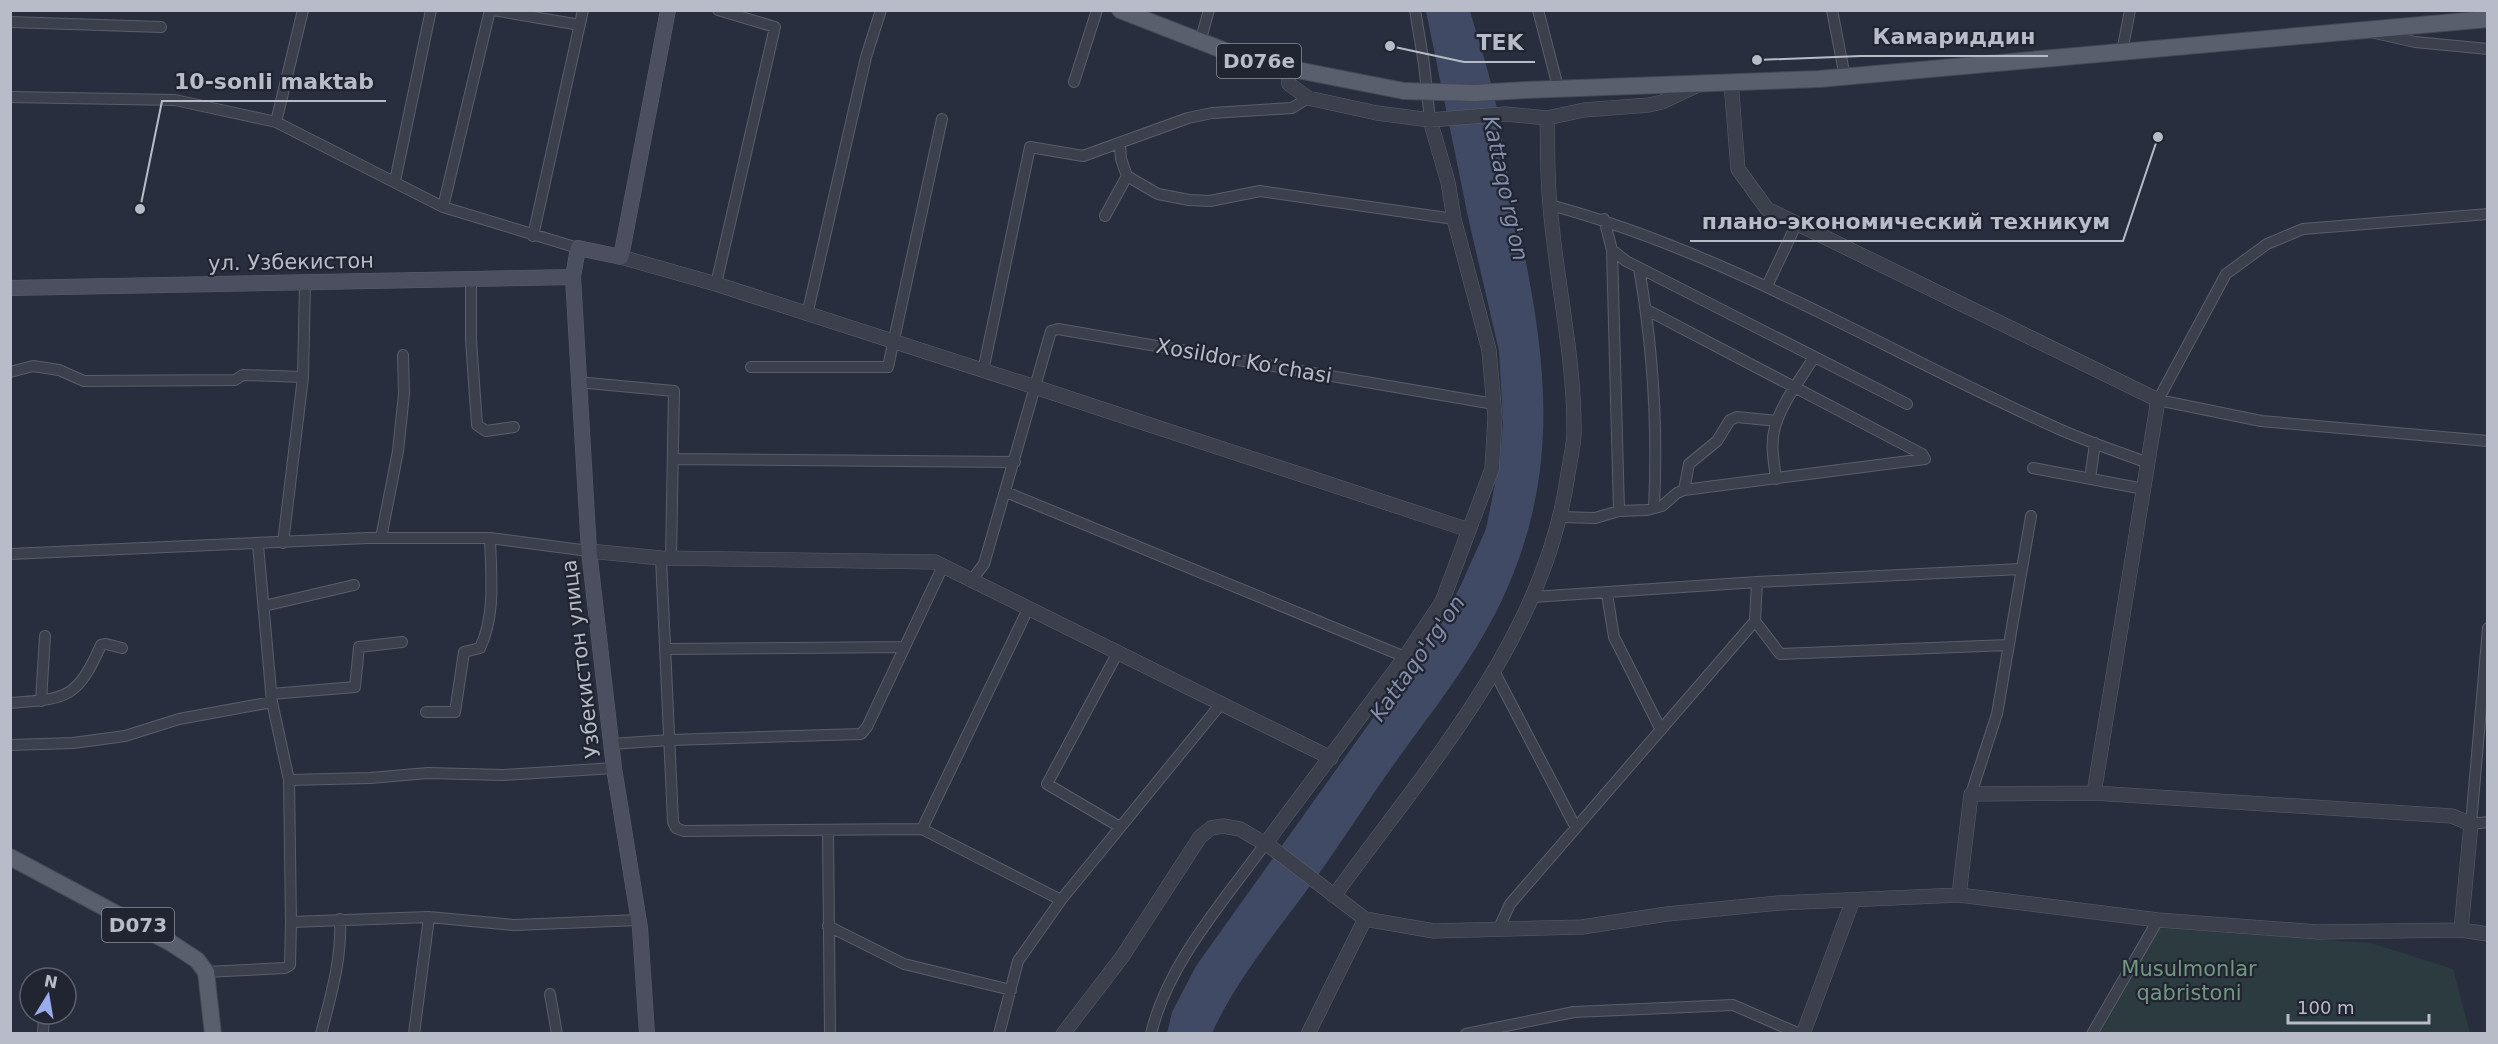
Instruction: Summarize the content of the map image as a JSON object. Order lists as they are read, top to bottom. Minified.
{"streets":{"main road":["D076e","ул. Узбекистон","Узбекистон улица","D073"],"street":["Xosildor Ko’chasi"]},"crossings":[["ул. Узбекистон","Узбекистон улица"]],"water":["Kattaqo'rg'on"],"parks":["Musulmonlar qabristoni"],"places":["TEK","Камариддин","плано-экономический техникум","10-sonli maktab"],"scale_bar":"100 m","north":"top"}
